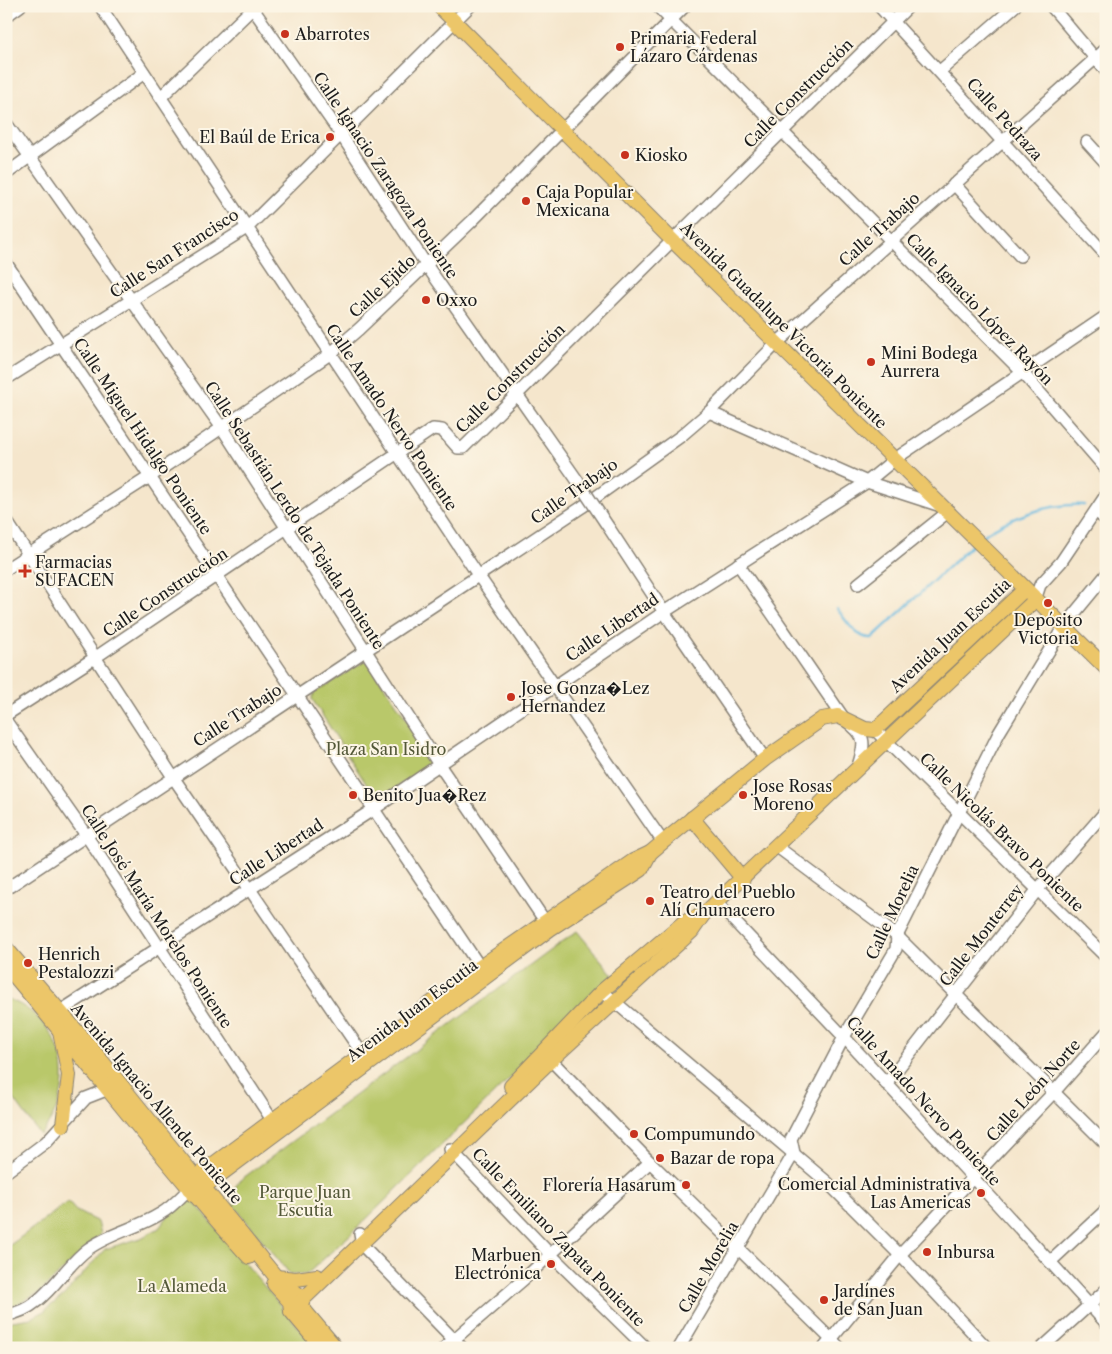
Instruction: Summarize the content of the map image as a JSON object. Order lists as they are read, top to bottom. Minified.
{"streets":{"main road":["Avenida Guadalupe Victoria Poniente","Avenida Juan Escutia","Avenida Ignacio Allende Poniente"],"street":["Calle Construcción","Calle Pedraza","Calle Ignacio Zaragoza Poniente","Calle Trabajo","Calle San Francisco","Calle Ejido","Calle Ignacio López Rayón","Calle Amado Nervo Poniente","Calle Miguel Hidalgo Poniente","Calle Sebastián Lerdo de Tejada Poniente","Calle Libertad","Calle Nicolás Bravo Poniente","Calle Morelia","Calle José María Morelos Poniente","Calle Monterrey","Calle León Norte","Calle Emiliano Zapata Poniente"]},"crossings":[["Calle Construcción","Calle Pedraza"],["Calle Construcción","Calle Ignacio Zaragoza Poniente"],["Calle Construcción","Calle Ignacio López Rayón"],["Calle Construcción","Avenida Guadalupe Victoria Poniente"],["Calle Construcción","Calle Amado Nervo Poniente"],["Calle Construcción","Calle Miguel Hidalgo Poniente"],["Calle Construcción","Calle Sebastián Lerdo de Tejada Poniente"],["Calle Pedraza","Calle Trabajo"],["Calle Ignacio Zaragoza Poniente","Calle San Francisco"],["Calle Ignacio Zaragoza Poniente","Calle Ejido"],["Calle Ignacio Zaragoza Poniente","Calle Libertad"],["Calle Ignacio Zaragoza Poniente","Avenida Juan Escutia"],["Calle Trabajo","Calle Ignacio López Rayón"],["Calle Trabajo","Avenida Guadalupe Victoria Poniente"],["Calle Trabajo","Calle Amado Nervo Poniente"],["Calle Trabajo","Calle Miguel Hidalgo Poniente"],["Calle Trabajo","Calle Sebastián Lerdo de Tejada Poniente"],["Calle Trabajo","Calle José María Morelos Poniente"],["Calle San Francisco","Avenida Guadalupe Victoria Poniente"],["Calle San Francisco","Calle Amado Nervo Poniente"],["Calle San Francisco","Calle Miguel Hidalgo Poniente"],["Calle San Francisco","Calle Sebastián Lerdo de Tejada Poniente"],["Calle Ejido","Calle Ignacio López Rayón"],["Calle Ejido","Avenida Guadalupe Victoria Poniente"],["Calle Ejido","Calle Amado Nervo Poniente"],["Calle Ejido","Calle Miguel Hidalgo Poniente"],["Calle Ejido","Calle Sebastián Lerdo de Tejada Poniente"],["Calle Ignacio López Rayón","Calle Libertad"],["Avenida Guadalupe Victoria Poniente","Calle Libertad"],["Avenida Guadalupe Victoria Poniente","Avenida Juan Escutia"],["Avenida Guadalupe Victoria Poniente","Calle Morelia"],["Calle Amado Nervo Poniente","Calle Libertad"],["Calle Amado Nervo Poniente","Avenida Juan Escutia"],["Calle Amado Nervo Poniente","Calle Morelia"],["Calle Amado Nervo Poniente","Calle Monterrey"],["Calle Amado Nervo Poniente","Calle León Norte"],["Calle Miguel Hidalgo Poniente","Calle Libertad"],["Calle Miguel Hidalgo Poniente","Avenida Juan Escutia"],["Calle Sebastián Lerdo de Tejada Poniente","Calle Libertad"],["Calle Sebastián Lerdo de Tejada Poniente","Avenida Juan Escutia"],["Calle Libertad","Calle José María Morelos Poniente"],["Calle Libertad","Avenida Ignacio Allende Poniente"],["Avenida Juan Escutia","Calle Nicolás Bravo Poniente"],["Avenida Juan Escutia","Calle José María Morelos Poniente"],["Avenida Juan Escutia","Avenida Ignacio Allende Poniente"],["Avenida Juan Escutia","Calle Emiliano Zapata Poniente"],["Calle Nicolás Bravo Poniente","Calle Morelia"],["Calle Nicolás Bravo Poniente","Calle Monterrey"]],"parks":["Plaza San Isidro","Parque Juan Escutia","La Alameda"],"places":{"other":["Abarrotes","Primaria Federal Lázaro Cárdenas","El Baúl de Erica","Kiosko","Caja Popular Mexicana","Oxxo","Mini Bodega Aurrera","Depósito Victoria","Jose Gonza�Lez Hernandez","Benito Jua�Rez","Jose Rosas Moreno","Teatro del Pueblo Alí Chumacero","Henrich Pestalozzi","Compumundo","Bazar de ropa","Florería Hasarum","Comercial Administrativa Las Americas","Inbursa","Marbuen Electrónica","Jardínes de San Juan"],"health":["Farmacias SUFACEN"]}}
